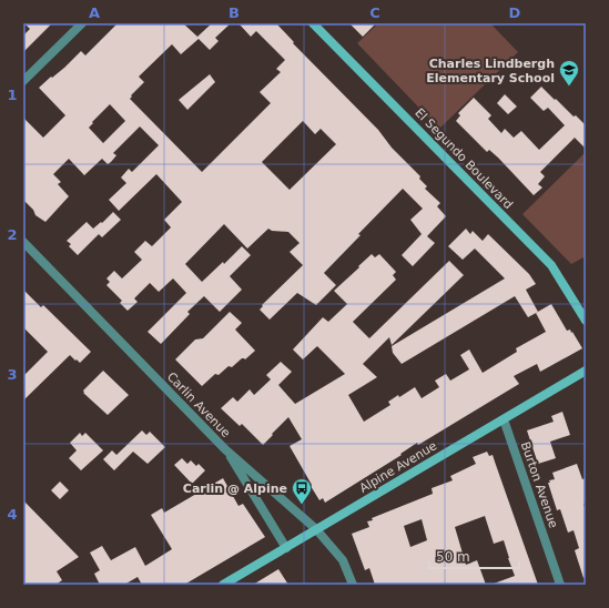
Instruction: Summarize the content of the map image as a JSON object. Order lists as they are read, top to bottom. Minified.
{"streets":{"street":["El Segundo Boulevard","Carlin Avenue","Alpine Avenue","Burton Avenue"]},"crossings":[["Carlin Avenue","Alpine Avenue"],["Alpine Avenue","Burton Avenue"]],"places":{"school or university":["Charles Lindbergh Elementary School"],"bus stop":["Carlin @ Alpine"]},"scale_bar":"50 m","grid":{"columns":["A","B","C","D"],"rows":["1","2","3","4"]}}
